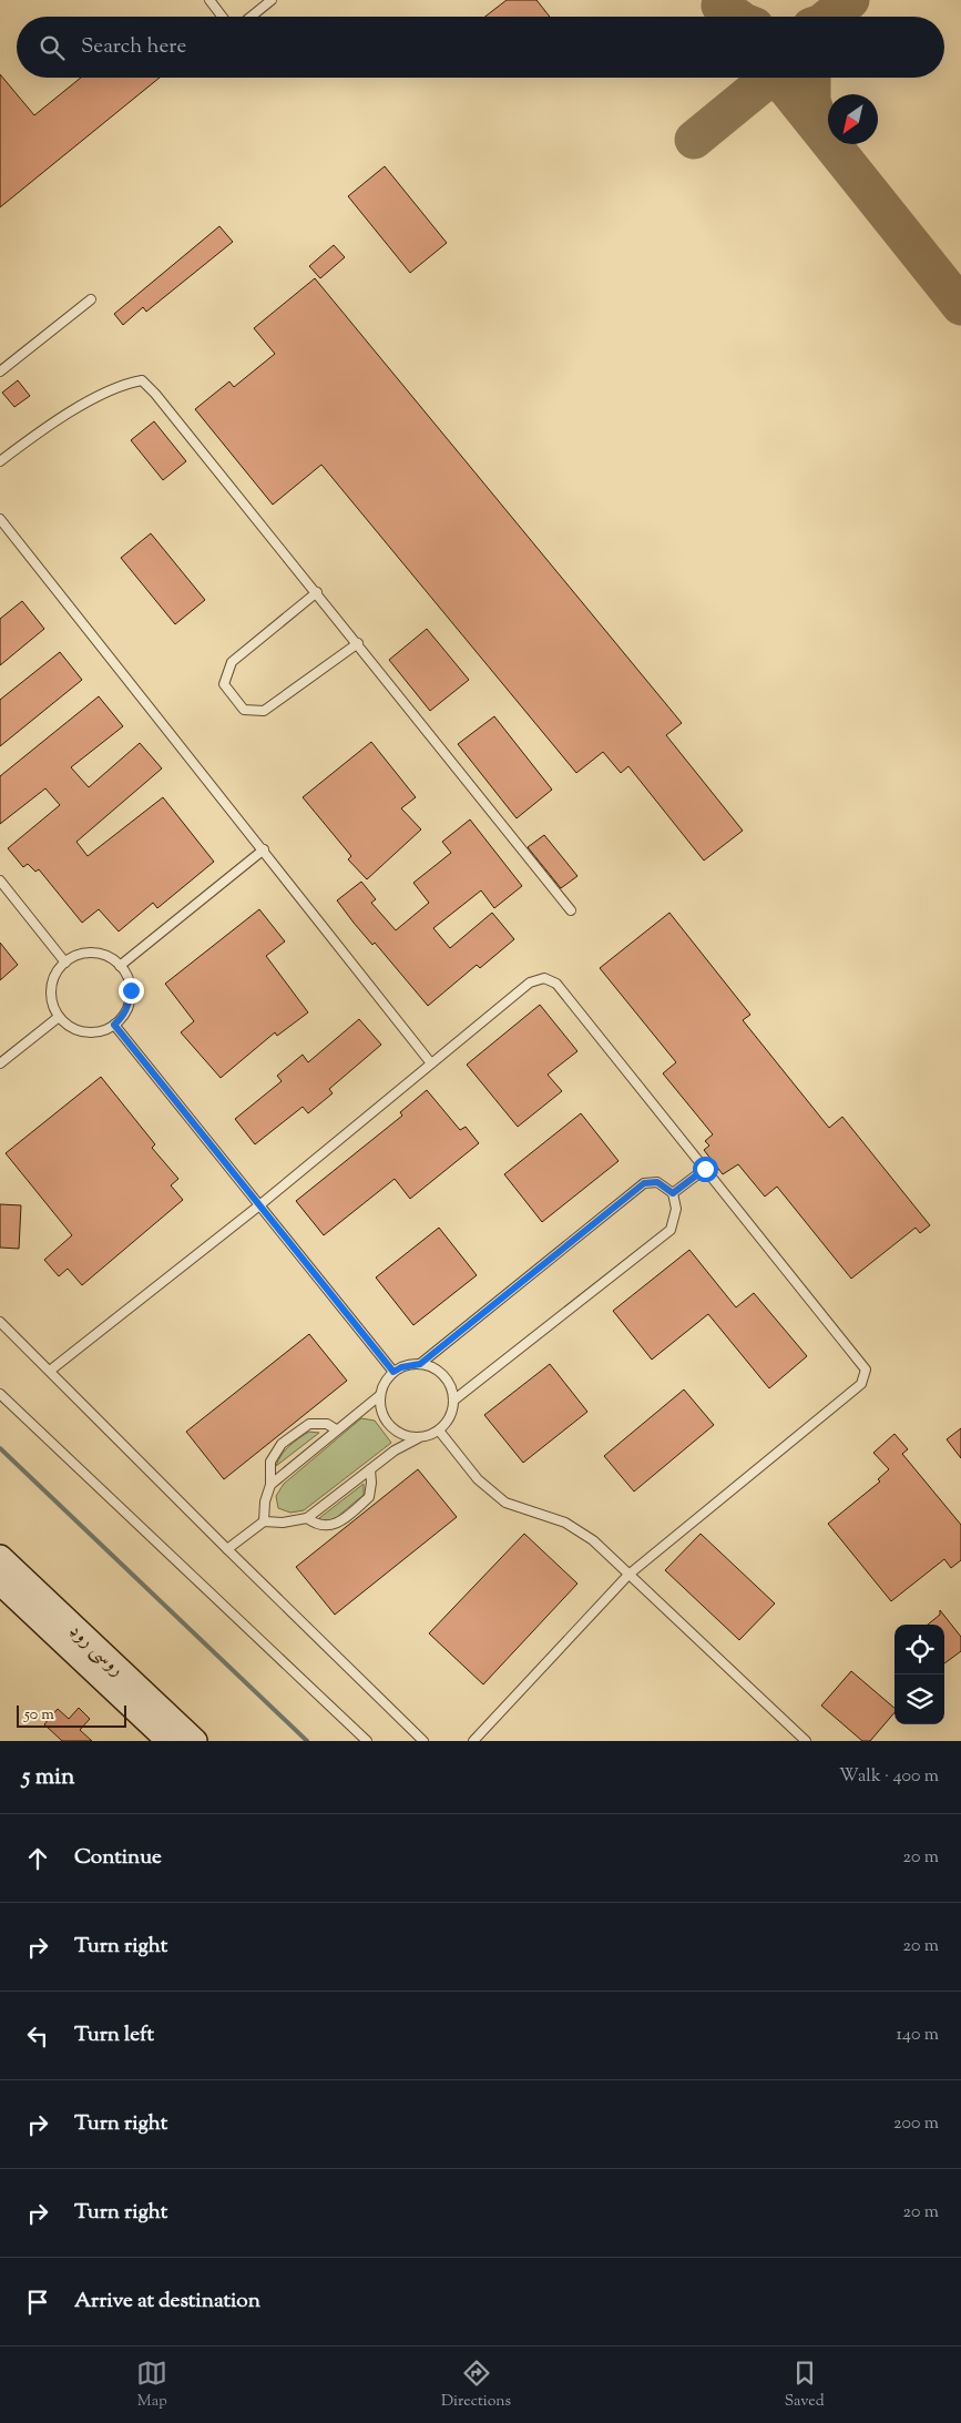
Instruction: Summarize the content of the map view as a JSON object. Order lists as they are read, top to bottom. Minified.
{"streets":{"main road":["روسی روډ"]},"scale_bar":"50 m","north":"bottom left","page":{"search":"Search here","scale":"50 m","heading":["5 min","Walk · 400 m"],"list":[["Continue","20 m"],["Turn right","20 m"],["Turn left","140 m"],["Turn right","200 m"],["Turn right","20 m"],"Arrive at destination"],"nav":["Map","Directions","Saved"]}}
